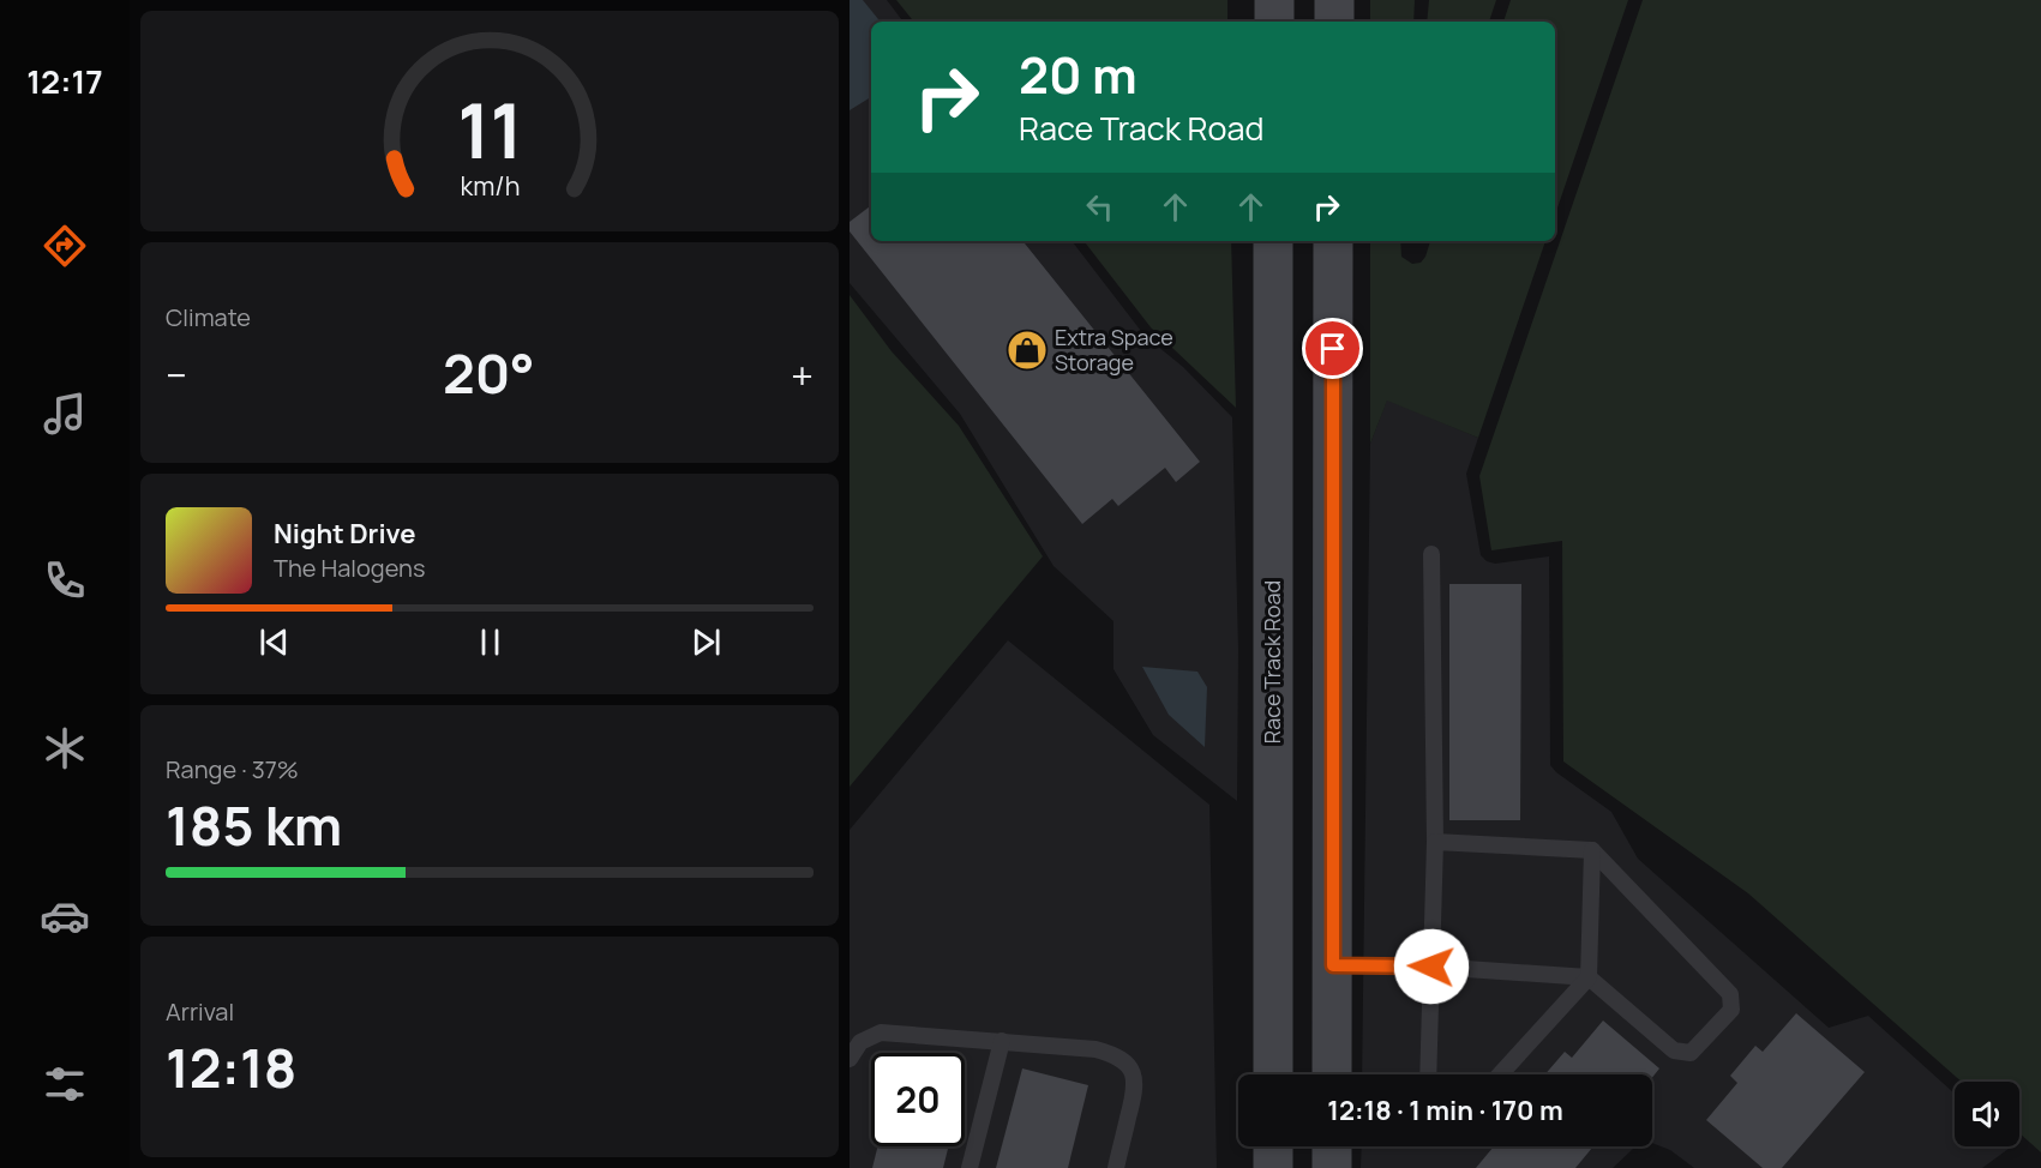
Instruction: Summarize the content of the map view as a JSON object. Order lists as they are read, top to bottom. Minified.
{"streets":{"main road":["Race Track Road"]},"places":{"shop":["Extra Space Storage"]},"page":{"tabs":"12:17","turn":["20 m","Race Track Road"],"tile":["Climate",["Range · 37%","185 km"],["Arrival","12:18"]],"heat":["−","20°","+"],"song":["Night Drive","The Halogens"],"limit":"20","trip":"12:18 · 1 min · 170 m","gauge":["11","km/h"]}}
